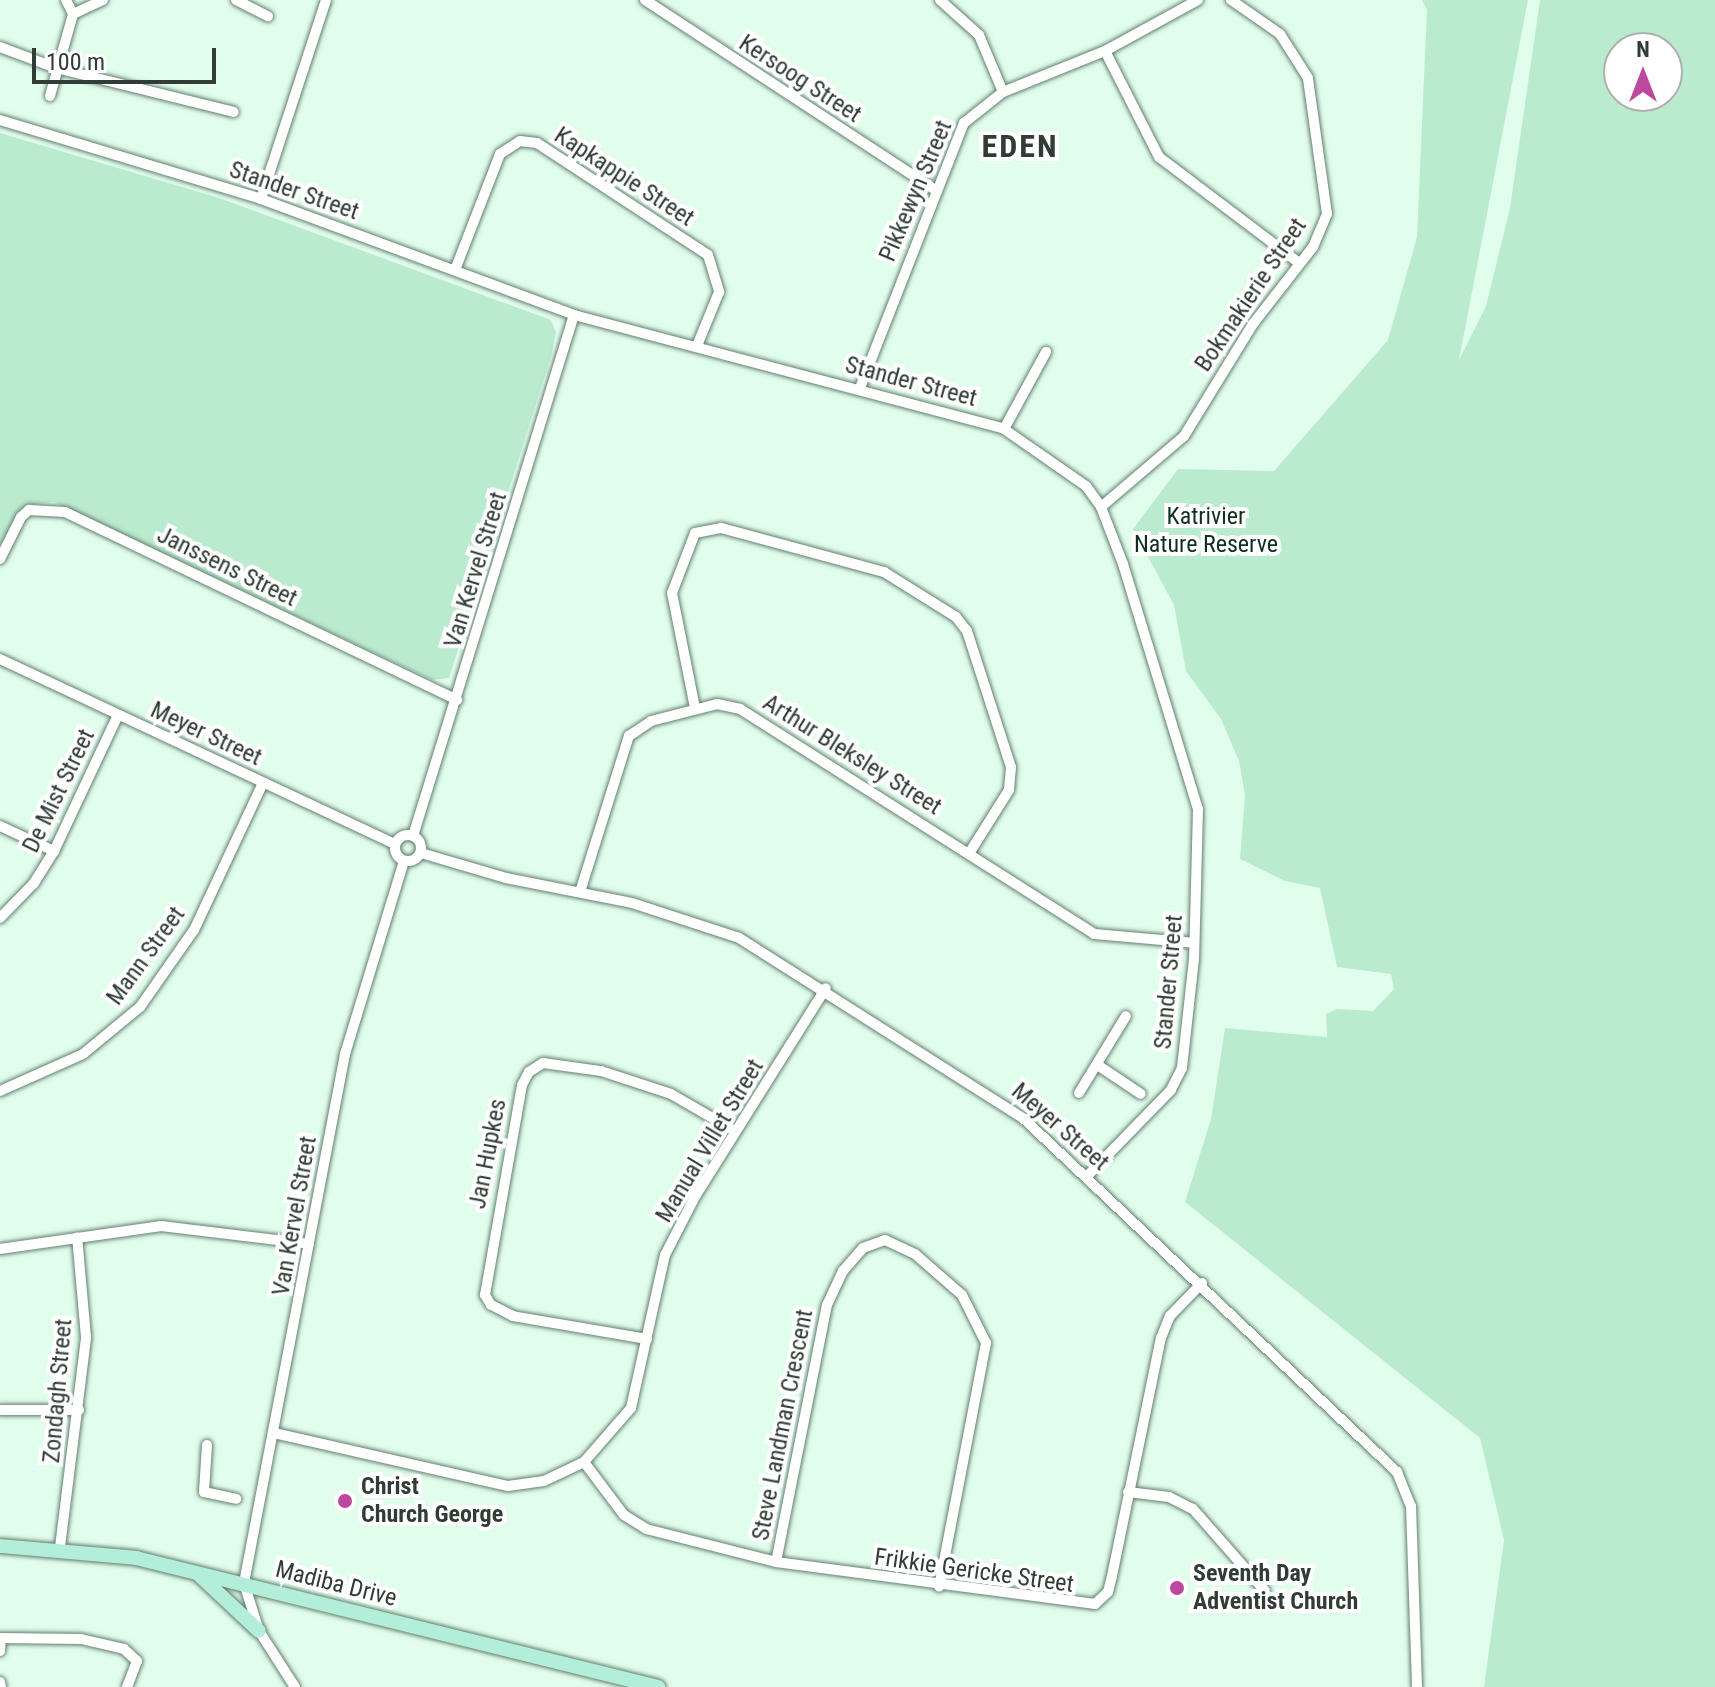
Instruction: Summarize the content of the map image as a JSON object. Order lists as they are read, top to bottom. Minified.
{"streets":{"street":["Kersoog Street","Kapkappie Street","Stander Street","Pikkewyn Street","Bokmakierie Street","Janssens Street","Van Kervel Street","Meyer Street","Arthur Bleksley Street","De Mist Street","Mann Street","Manual Villet Street","Jan Hupkes","Zondagh Street","Steve Landman Crescent","Frikkie Gericke Street","Madiba Drive"]},"crossings":[["Kersoog Street","Pikkewyn Street"],["Kapkappie Street","Stander Street"],["Stander Street","Pikkewyn Street"],["Stander Street","Bokmakierie Street"],["Stander Street","Van Kervel Street"],["Stander Street","Meyer Street"],["Stander Street","Arthur Bleksley Street"],["Janssens Street","Van Kervel Street"],["Van Kervel Street","Manual Villet Street"],["Van Kervel Street","Madiba Drive"],["Meyer Street","Arthur Bleksley Street"],["Meyer Street","De Mist Street"],["Meyer Street","Mann Street"],["Meyer Street","Manual Villet Street"],["Meyer Street","Frikkie Gericke Street"],["Manual Villet Street","Jan Hupkes"],["Manual Villet Street","Frikkie Gericke Street"],["Zondagh Street","Madiba Drive"],["Steve Landman Crescent","Frikkie Gericke Street"]],"districts":["EDEN"],"parks":["Katrivier Nature Reserve"],"places":["Christ Church George","Seventh Day Adventist Church"],"scale_bar":"100 m","north":"top"}
